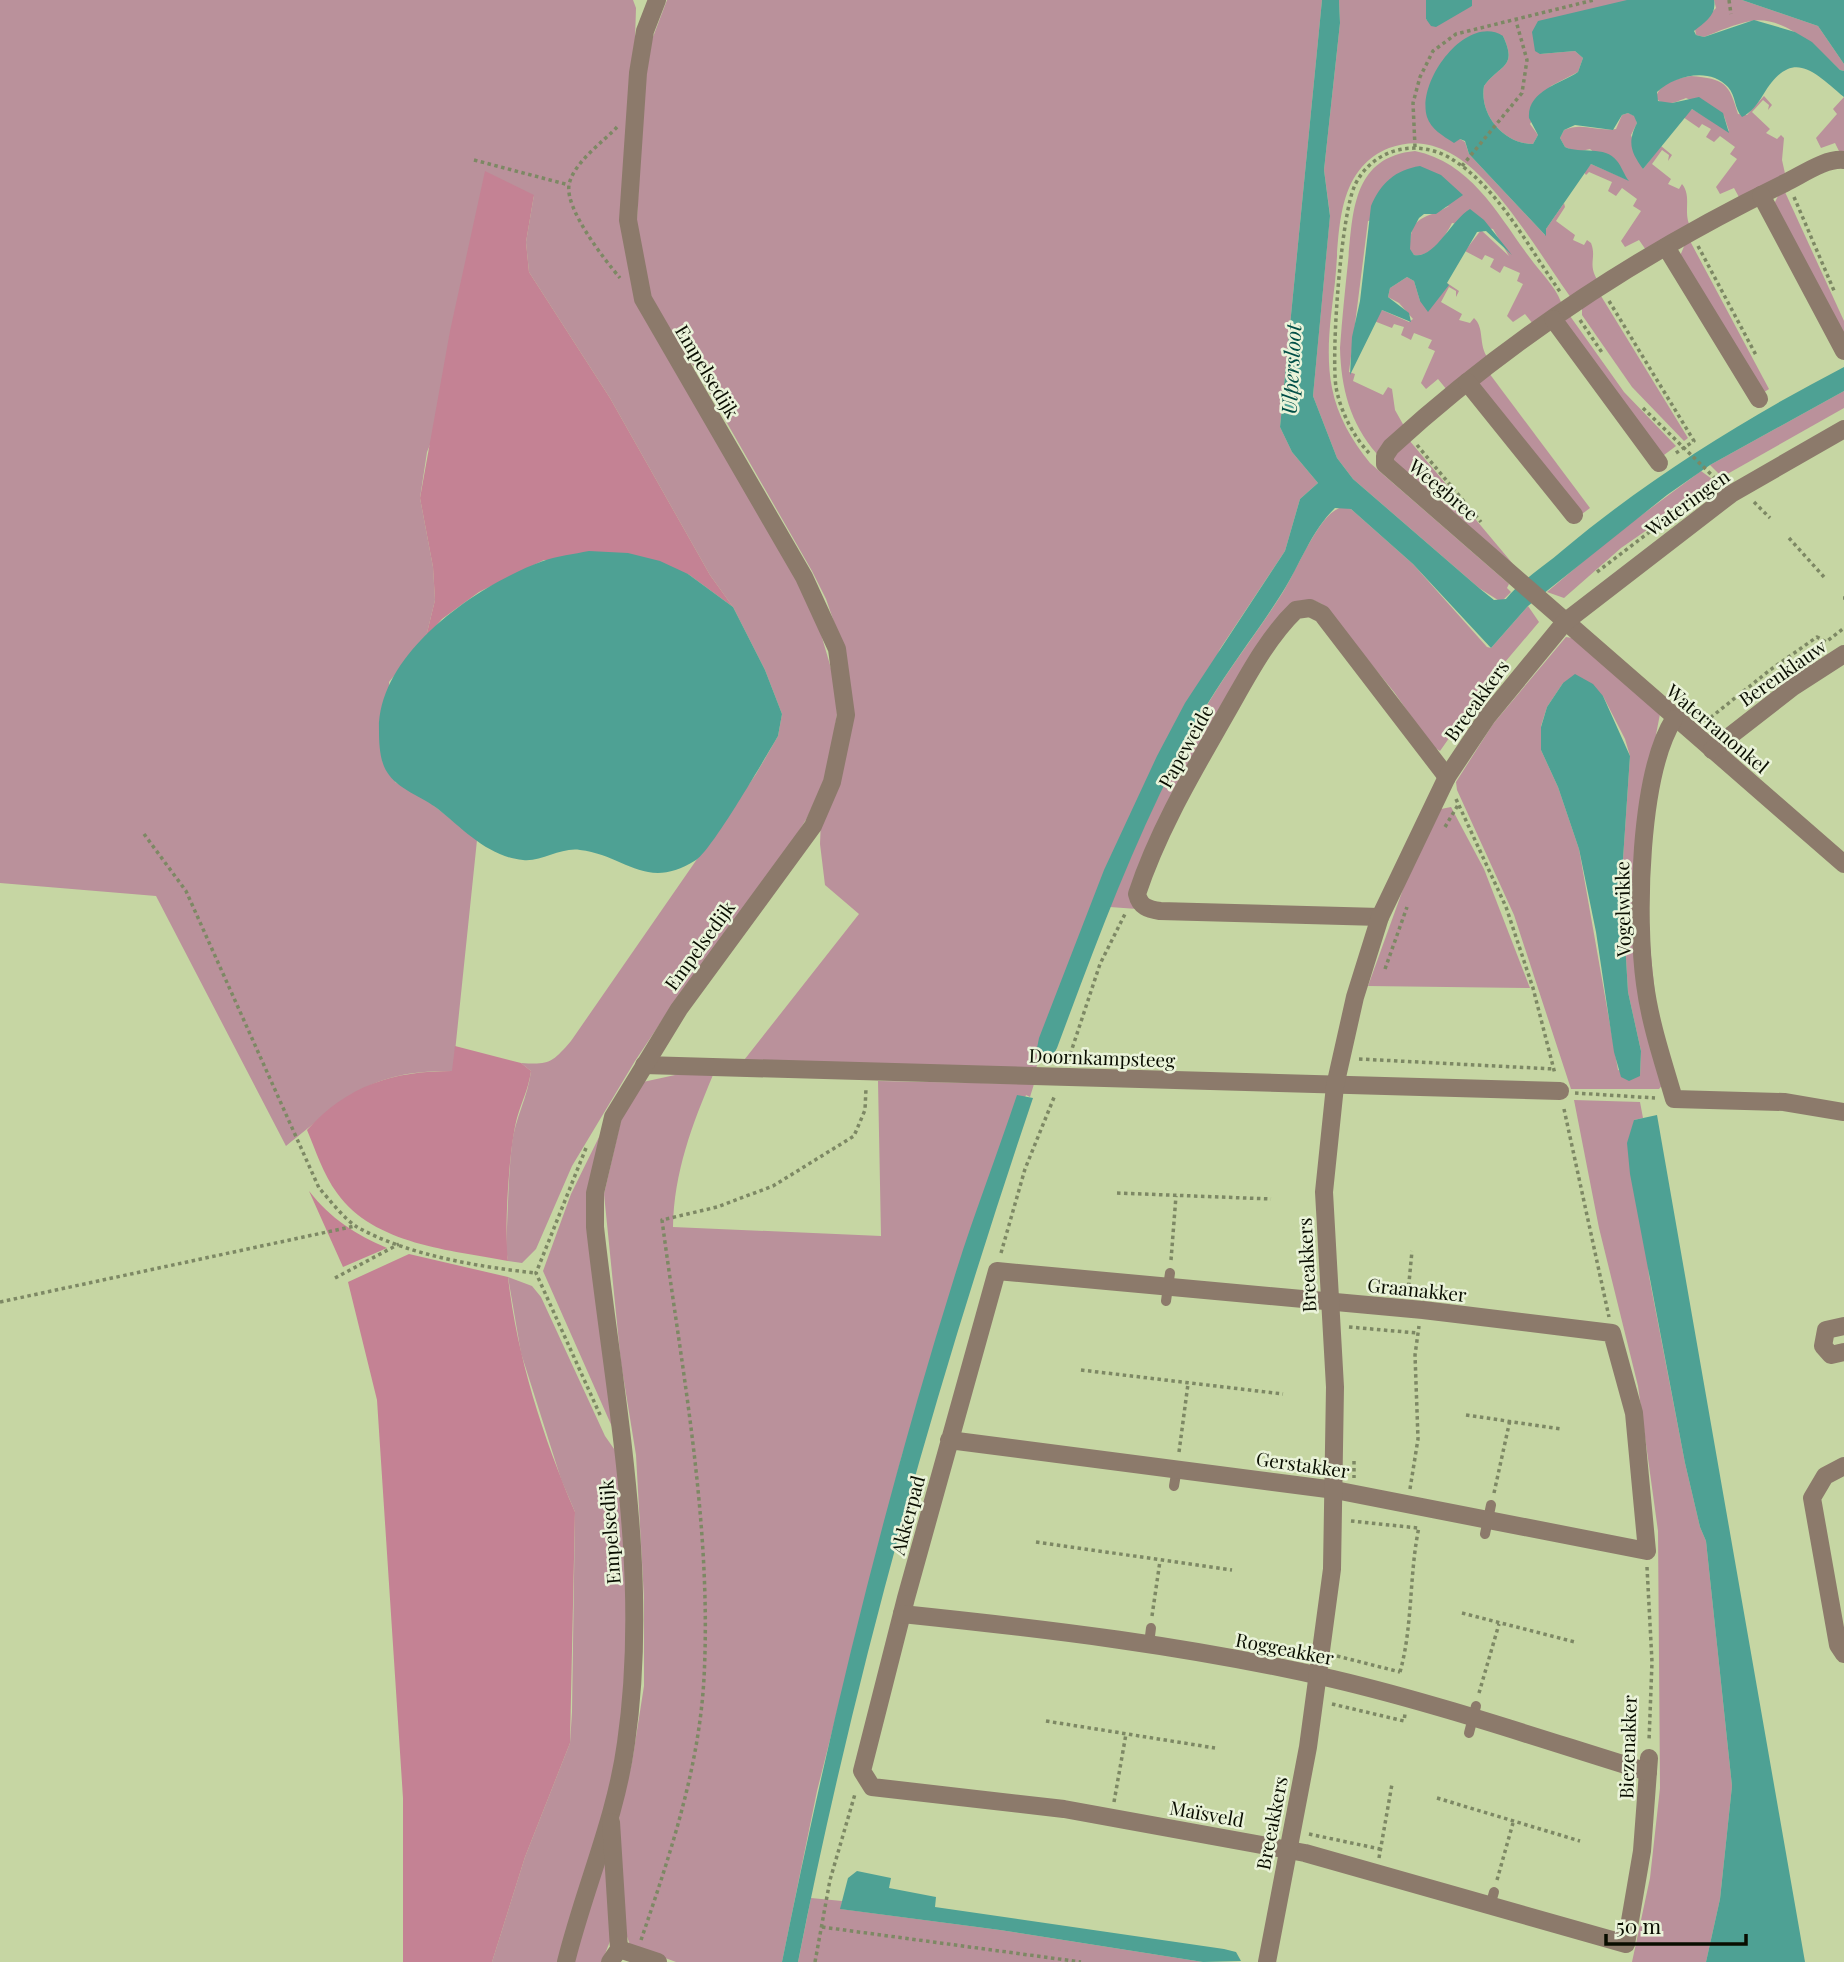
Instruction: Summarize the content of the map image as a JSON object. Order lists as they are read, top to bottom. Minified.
{"streets":{"street":["Empelsedijk","Weegbree","Wateringen","Berenklauw","Breeakkers","Waterranonkel","Papeweide","Vogelwikke","Doornkampsteeg","Graanakker","Gerstakker","Akkerpad","Roggeakker","Biezenakker","Maïsveld"]},"crossings":[["Empelsedijk","Doornkampsteeg"],["Weegbree","Wateringen"],["Weegbree","Breeakkers"],["Weegbree","Waterranonkel"],["Wateringen","Breeakkers"],["Wateringen","Waterranonkel"],["Berenklauw","Waterranonkel"],["Breeakkers","Waterranonkel"],["Breeakkers","Papeweide"],["Breeakkers","Doornkampsteeg"],["Breeakkers","Graanakker"],["Breeakkers","Gerstakker"],["Breeakkers","Roggeakker"],["Breeakkers","Maïsveld"],["Waterranonkel","Vogelwikke"],["Graanakker","Akkerpad"],["Gerstakker","Akkerpad"],["Gerstakker","Biezenakker"],["Akkerpad","Roggeakker"],["Akkerpad","Maïsveld"],["Roggeakker","Biezenakker"],["Biezenakker","Maïsveld"]],"water":["Ulpersloot"],"scale_bar":"50 m"}
